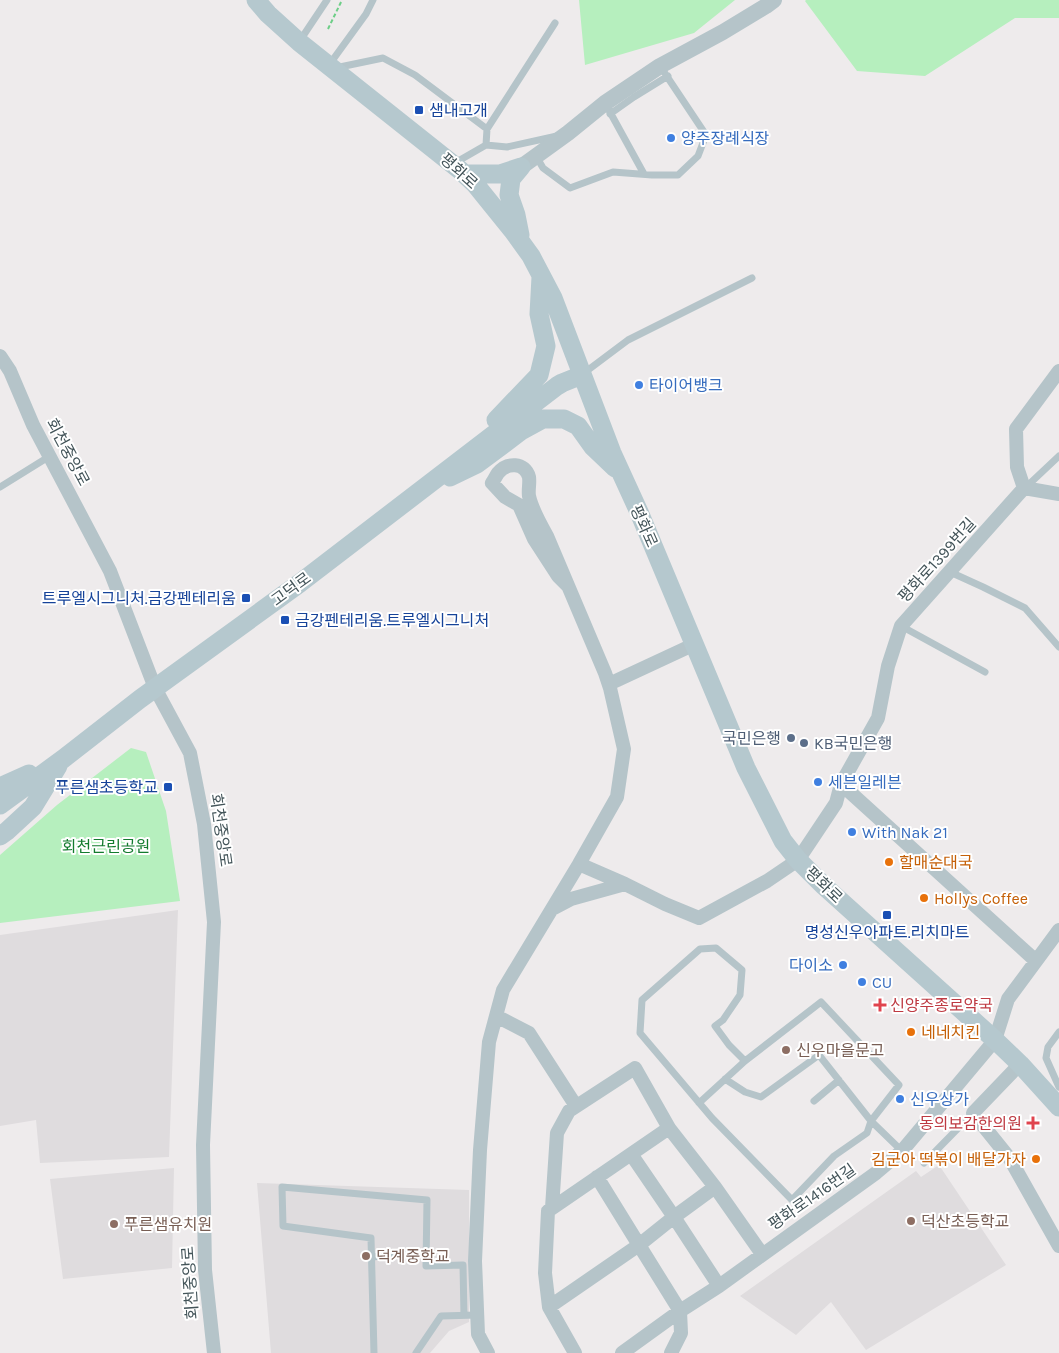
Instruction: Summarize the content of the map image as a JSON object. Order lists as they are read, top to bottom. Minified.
{"streets":{"main road":["평화로","고덕로"],"street":["회천중앙로","평화로1399번길","평화로1416번길"]},"crossings":[["평화로","평화로1399번길"],["평화로","고덕로"],["평화로","평화로1416번길"],["회천중앙로","고덕로"]],"parks":["회천근린공원"],"places":{"transit":["샘내고개","트루엘시그니처.금강펜테리움","금강펜테리움.트루엘시그니처","푸른샘초등학교","명성신우아파트.리치마트"],"other":["양주장례식장","타이어뱅크","국민은행","KB국민은행","세븐일레븐","With Nak 21","할매순대국","Hollys Coffee","다이소","CU","네네치킨","신우마을문고","신우상가","김군아 떡볶이 배달가자","덕산초등학교","푸른샘유치원","덕계중학교"],"health":["신양주종로약국","동의보감한의원"]}}
